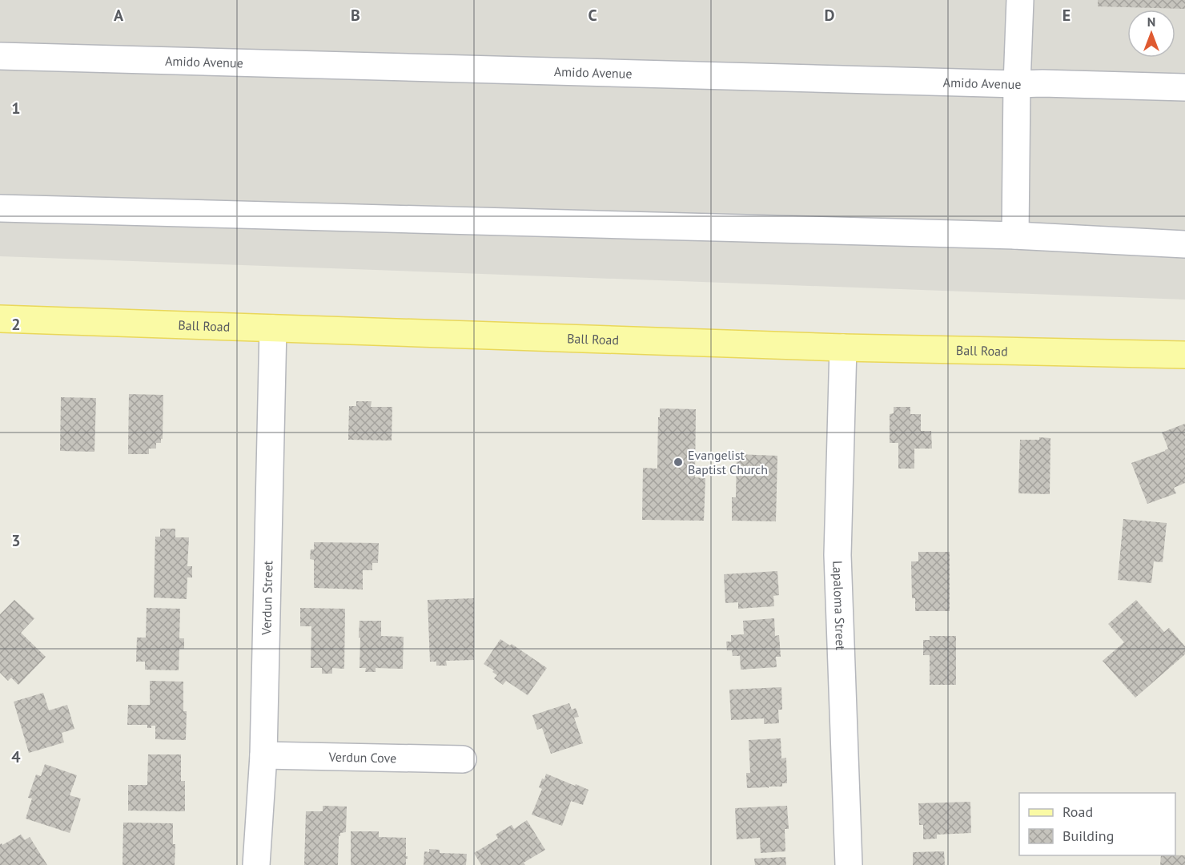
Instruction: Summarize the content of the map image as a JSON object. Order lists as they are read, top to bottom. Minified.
{"streets":{"main road":["Ball Road"],"street":["Amido Avenue","Verdun Street","Lapaloma Street","Verdun Cove"]},"crossings":[["Ball Road","Verdun Street"],["Ball Road","Lapaloma Street"],["Verdun Street","Verdun Cove"]],"places":["Evangelist Baptist Church"],"legend":["Road","Building"],"north":"top","grid":{"columns":["A","B","C","D","E"],"rows":["1","2","3","4"]}}
